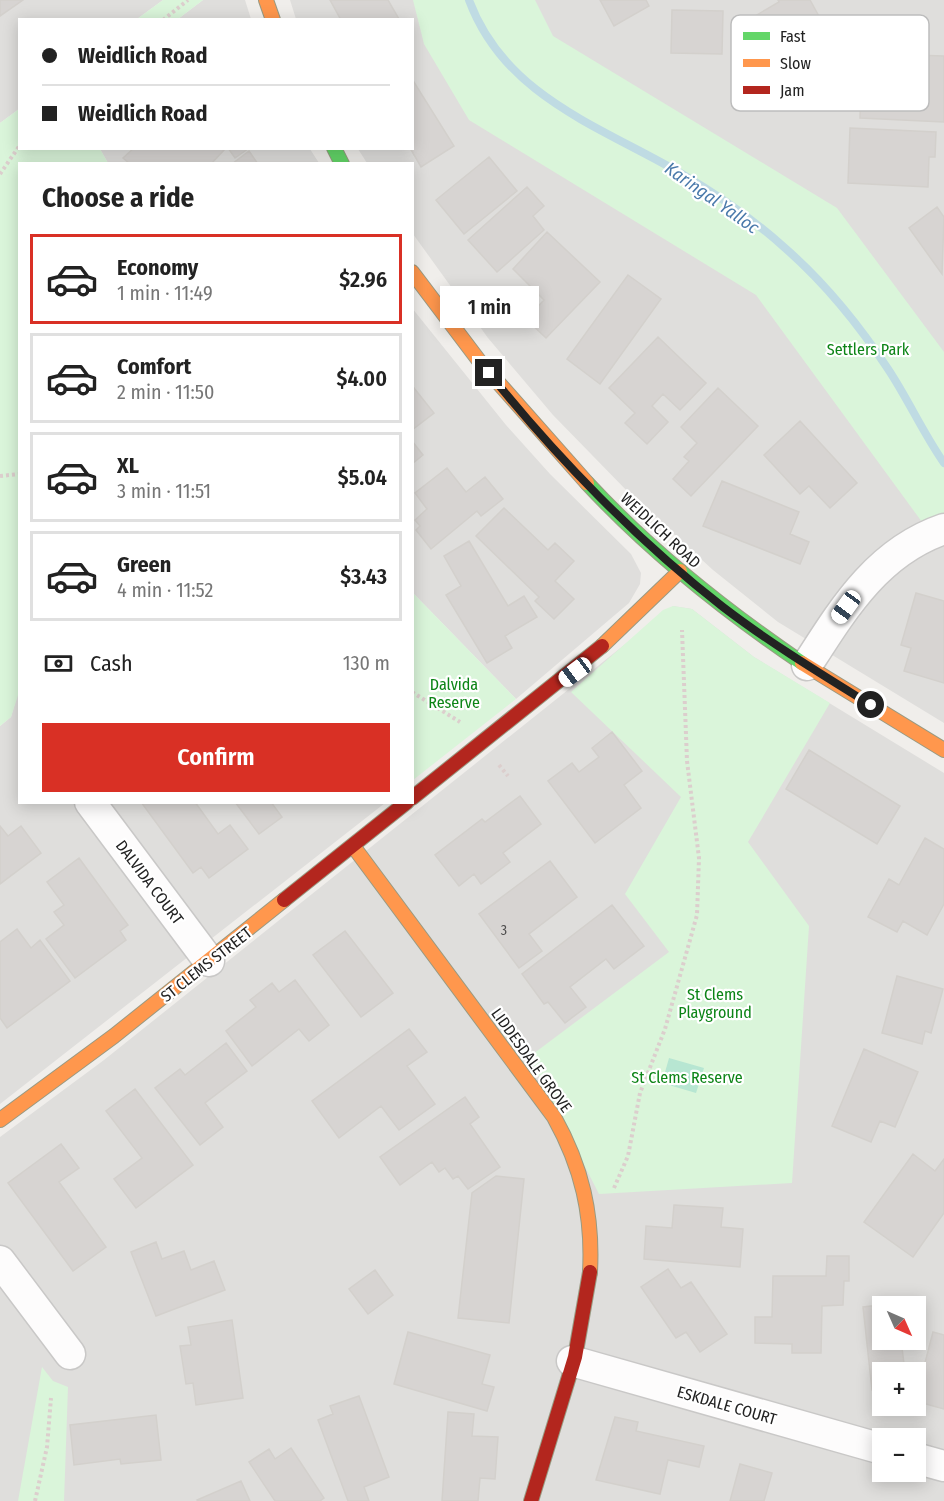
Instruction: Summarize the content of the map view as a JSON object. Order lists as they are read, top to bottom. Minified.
{"streets":{"street":["WEIDLICH ROAD","DALVIDA COURT","ST CLEMS STREET","LIDDESDALE GROVE","ESKDALE COURT"]},"crossings":[["DALVIDA COURT","ST CLEMS STREET"],["ST CLEMS STREET","LIDDESDALE GROVE"],["LIDDESDALE GROVE","ESKDALE COURT"]],"water":["Karingal Yalloc"],"parks":["Settlers Park","Dalvida Reserve","St Clems Playground","St Clems Reserve"],"house_numbers":["3"],"legend":["Fast","Slow","Jam"],"north":"bottom right","page":{"banner":["Weidlich Road","Weidlich Road"],"heading":"Choose a ride","list":[{"name":"Economy","note":"1 min · 11:49","value":"$2.96"},{"name":"Comfort","note":"2 min · 11:50","value":"$4.00"},{"name":"XL","note":"3 min · 11:51","value":"$5.04"},{"name":"Green","note":"4 min · 11:52","value":"$3.43"}],"bubble":"1 min","pay":["Cash","130 m"],"buttons":"Confirm","map_buttons":["+","−"]}}
